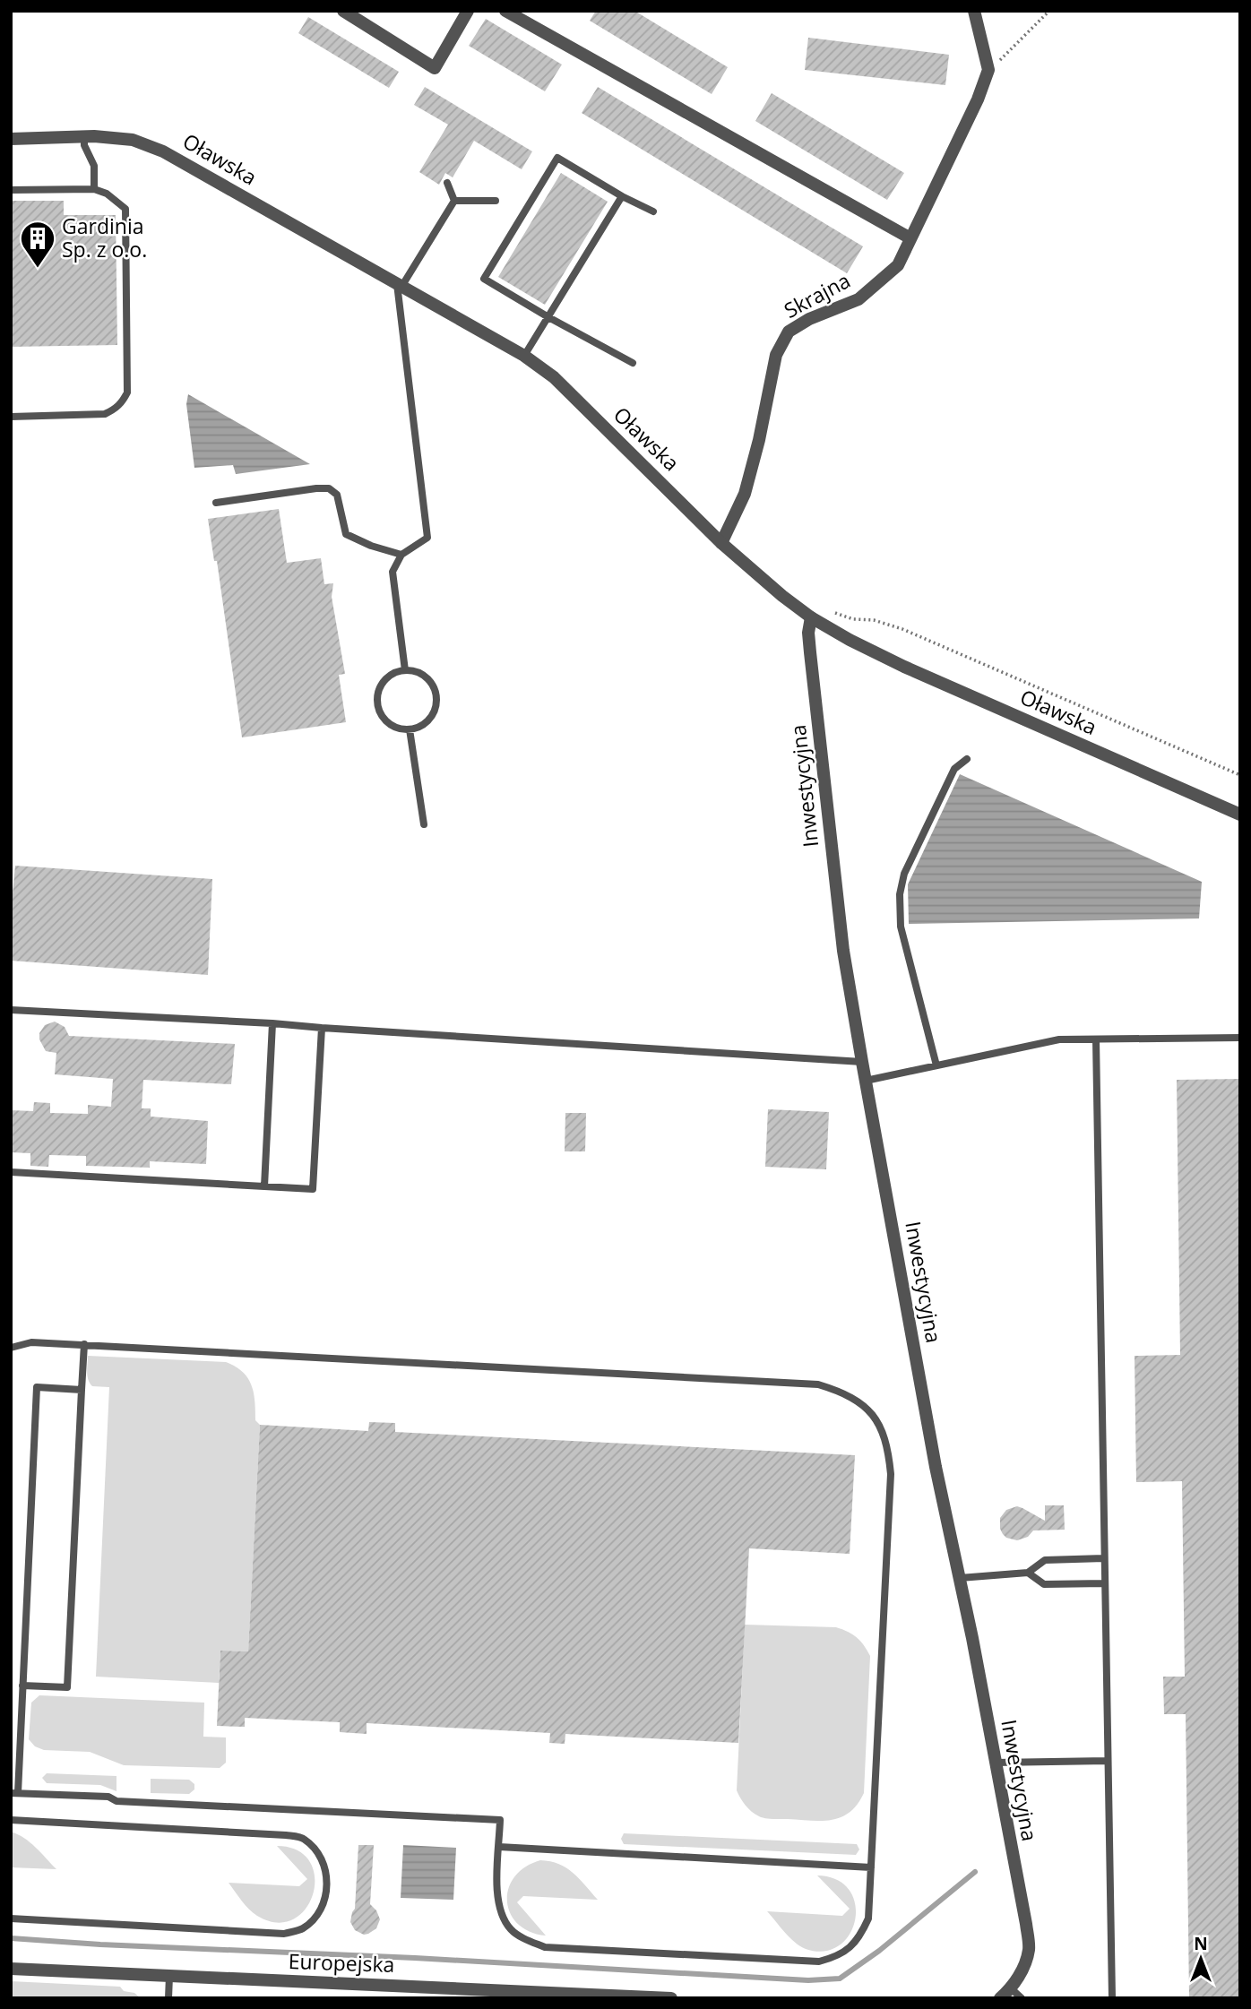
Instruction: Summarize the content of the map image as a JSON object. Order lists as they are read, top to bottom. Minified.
{"streets":{"street":["Oławska","Skrajna","Inwestycyjna","Europejska"]},"crossings":[["Oławska","Skrajna"],["Oławska","Inwestycyjna"]],"places":{"building":["Gardinia Sp. z o.o."]},"north":"top"}
